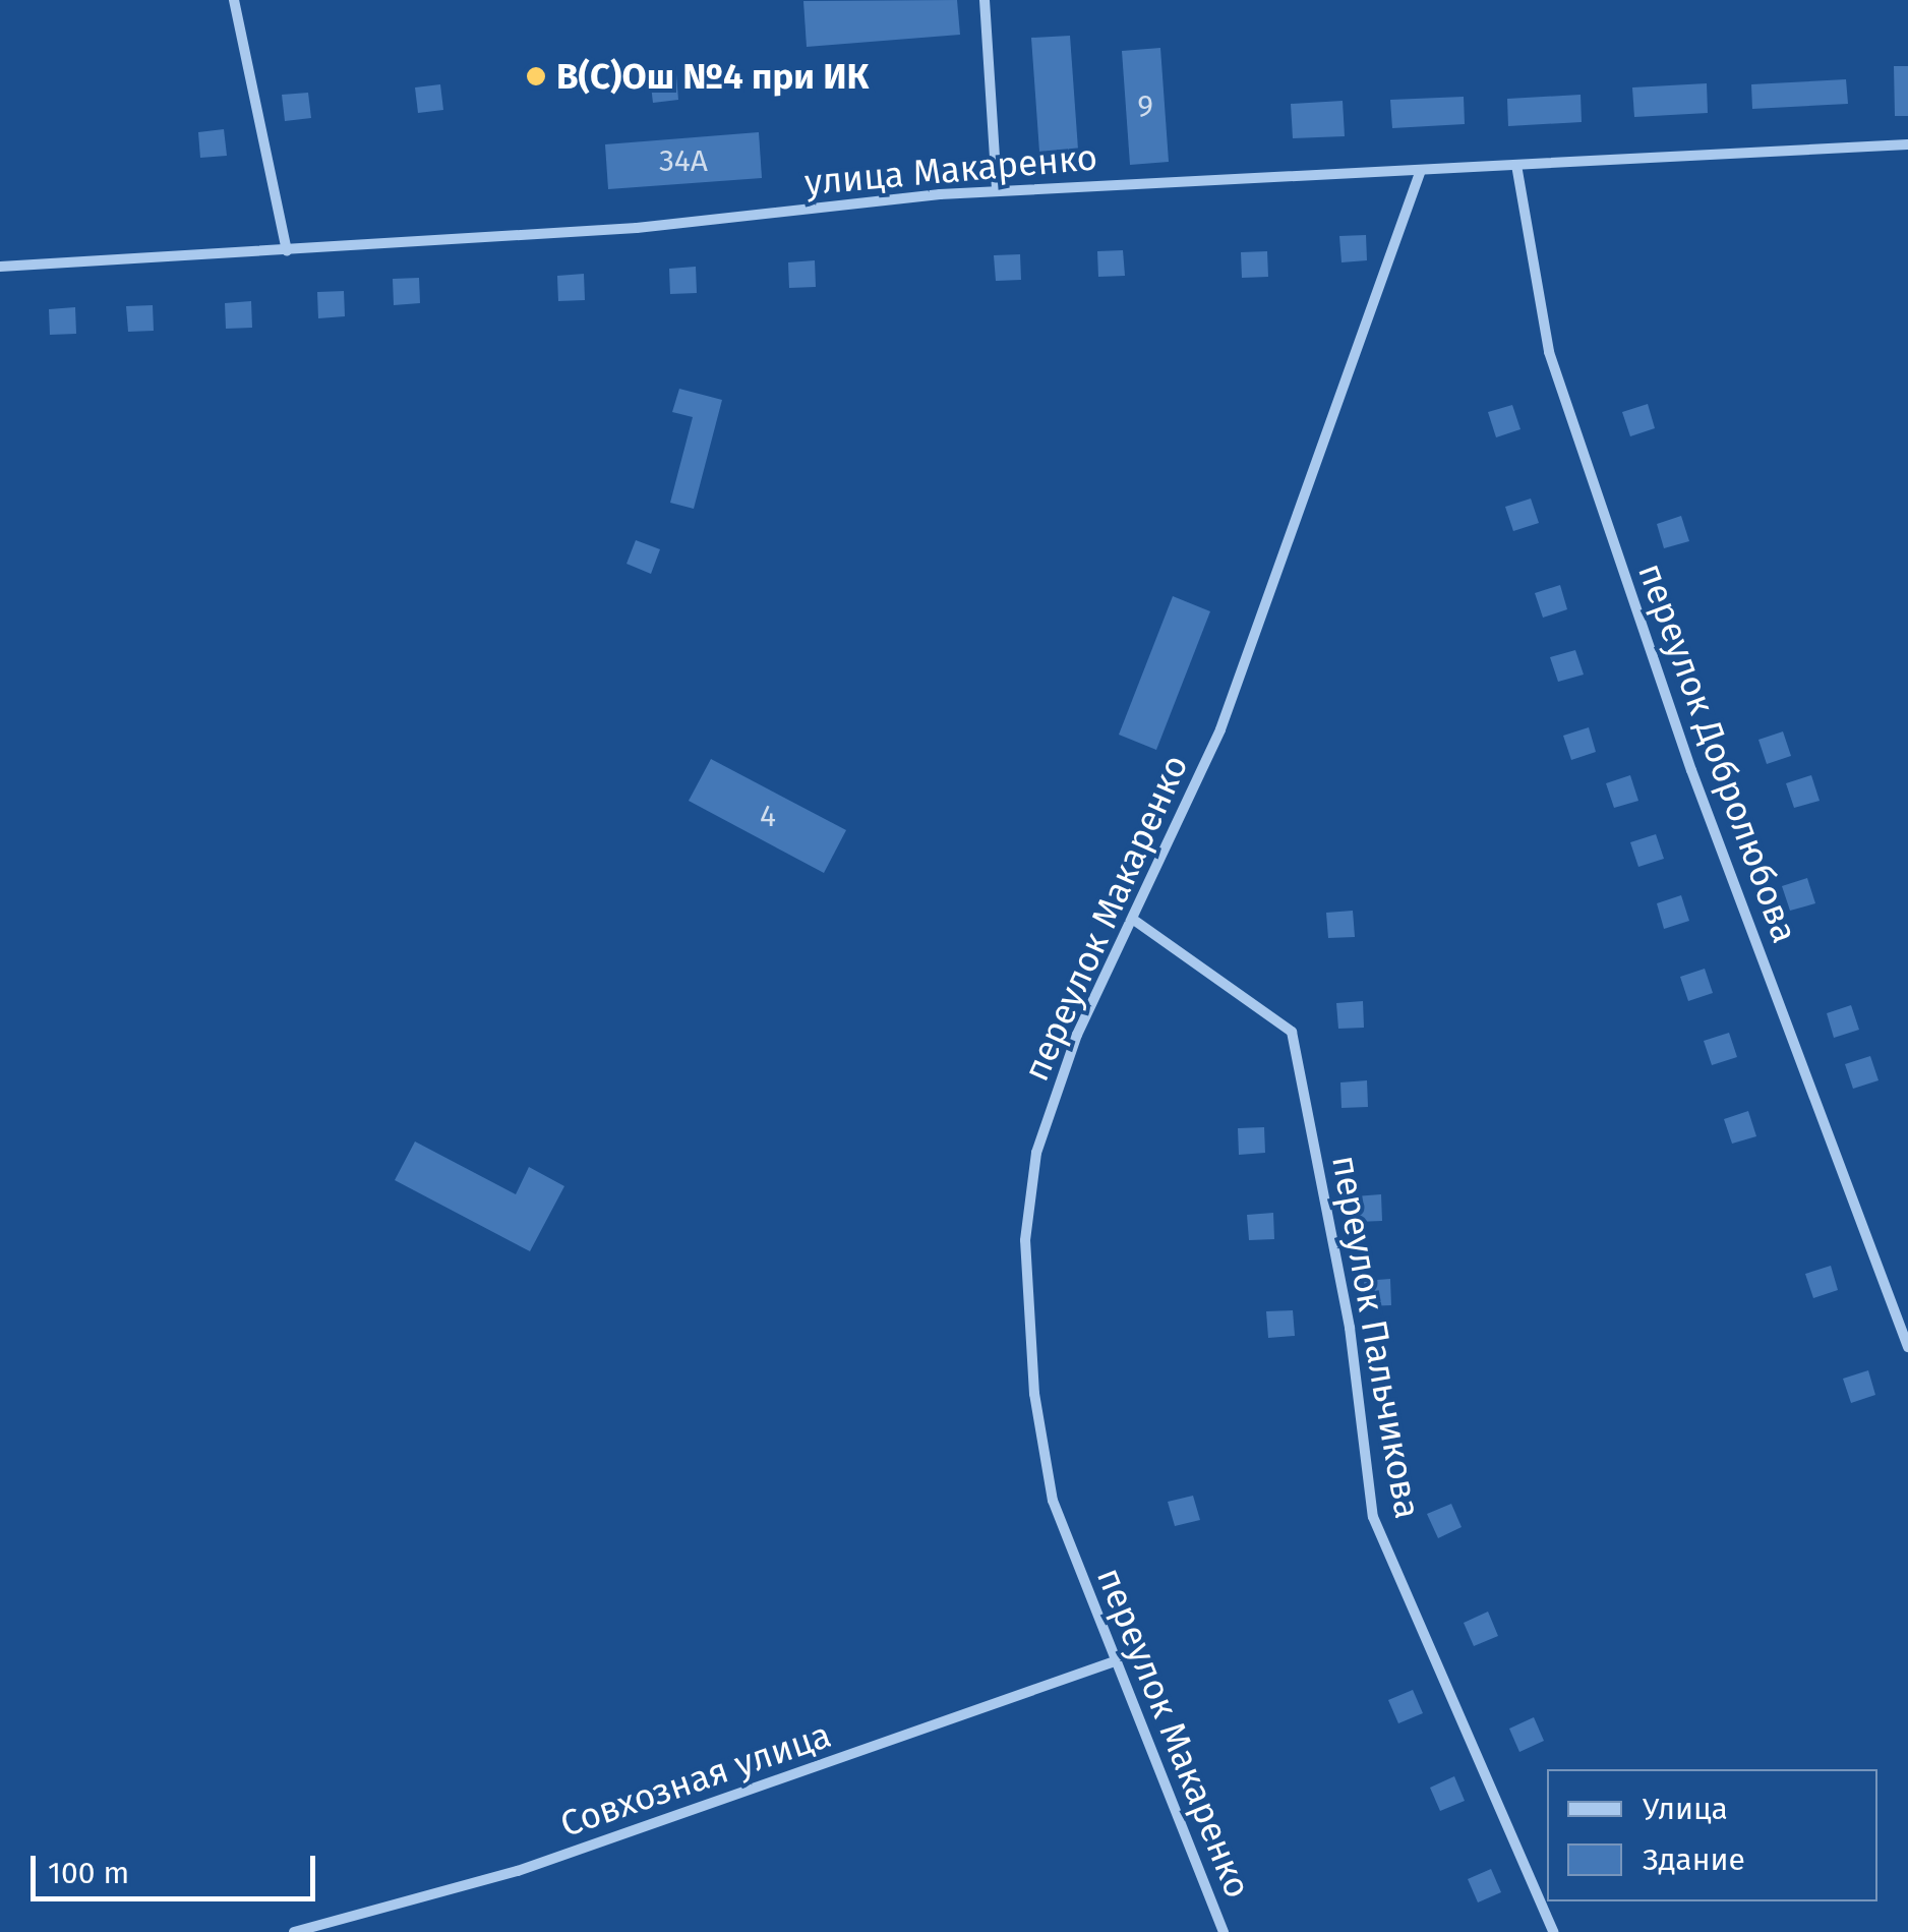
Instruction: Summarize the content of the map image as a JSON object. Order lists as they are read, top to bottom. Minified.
{"streets":{"street":["улица Макаренко","переулок Добролюбова","переулок Макаренко","переулок Пальчикова","Совхозная улица"]},"crossings":[["улица Макаренко","переулок Добролюбова"],["улица Макаренко","переулок Макаренко"],["переулок Макаренко","переулок Пальчикова"],["переулок Макаренко","Совхозная улица"]],"places":["В(С)Ош №4 при ИК"],"house_numbers":["9","34А","4"],"legend":["Улица","Здание"],"scale_bar":"100 m"}
